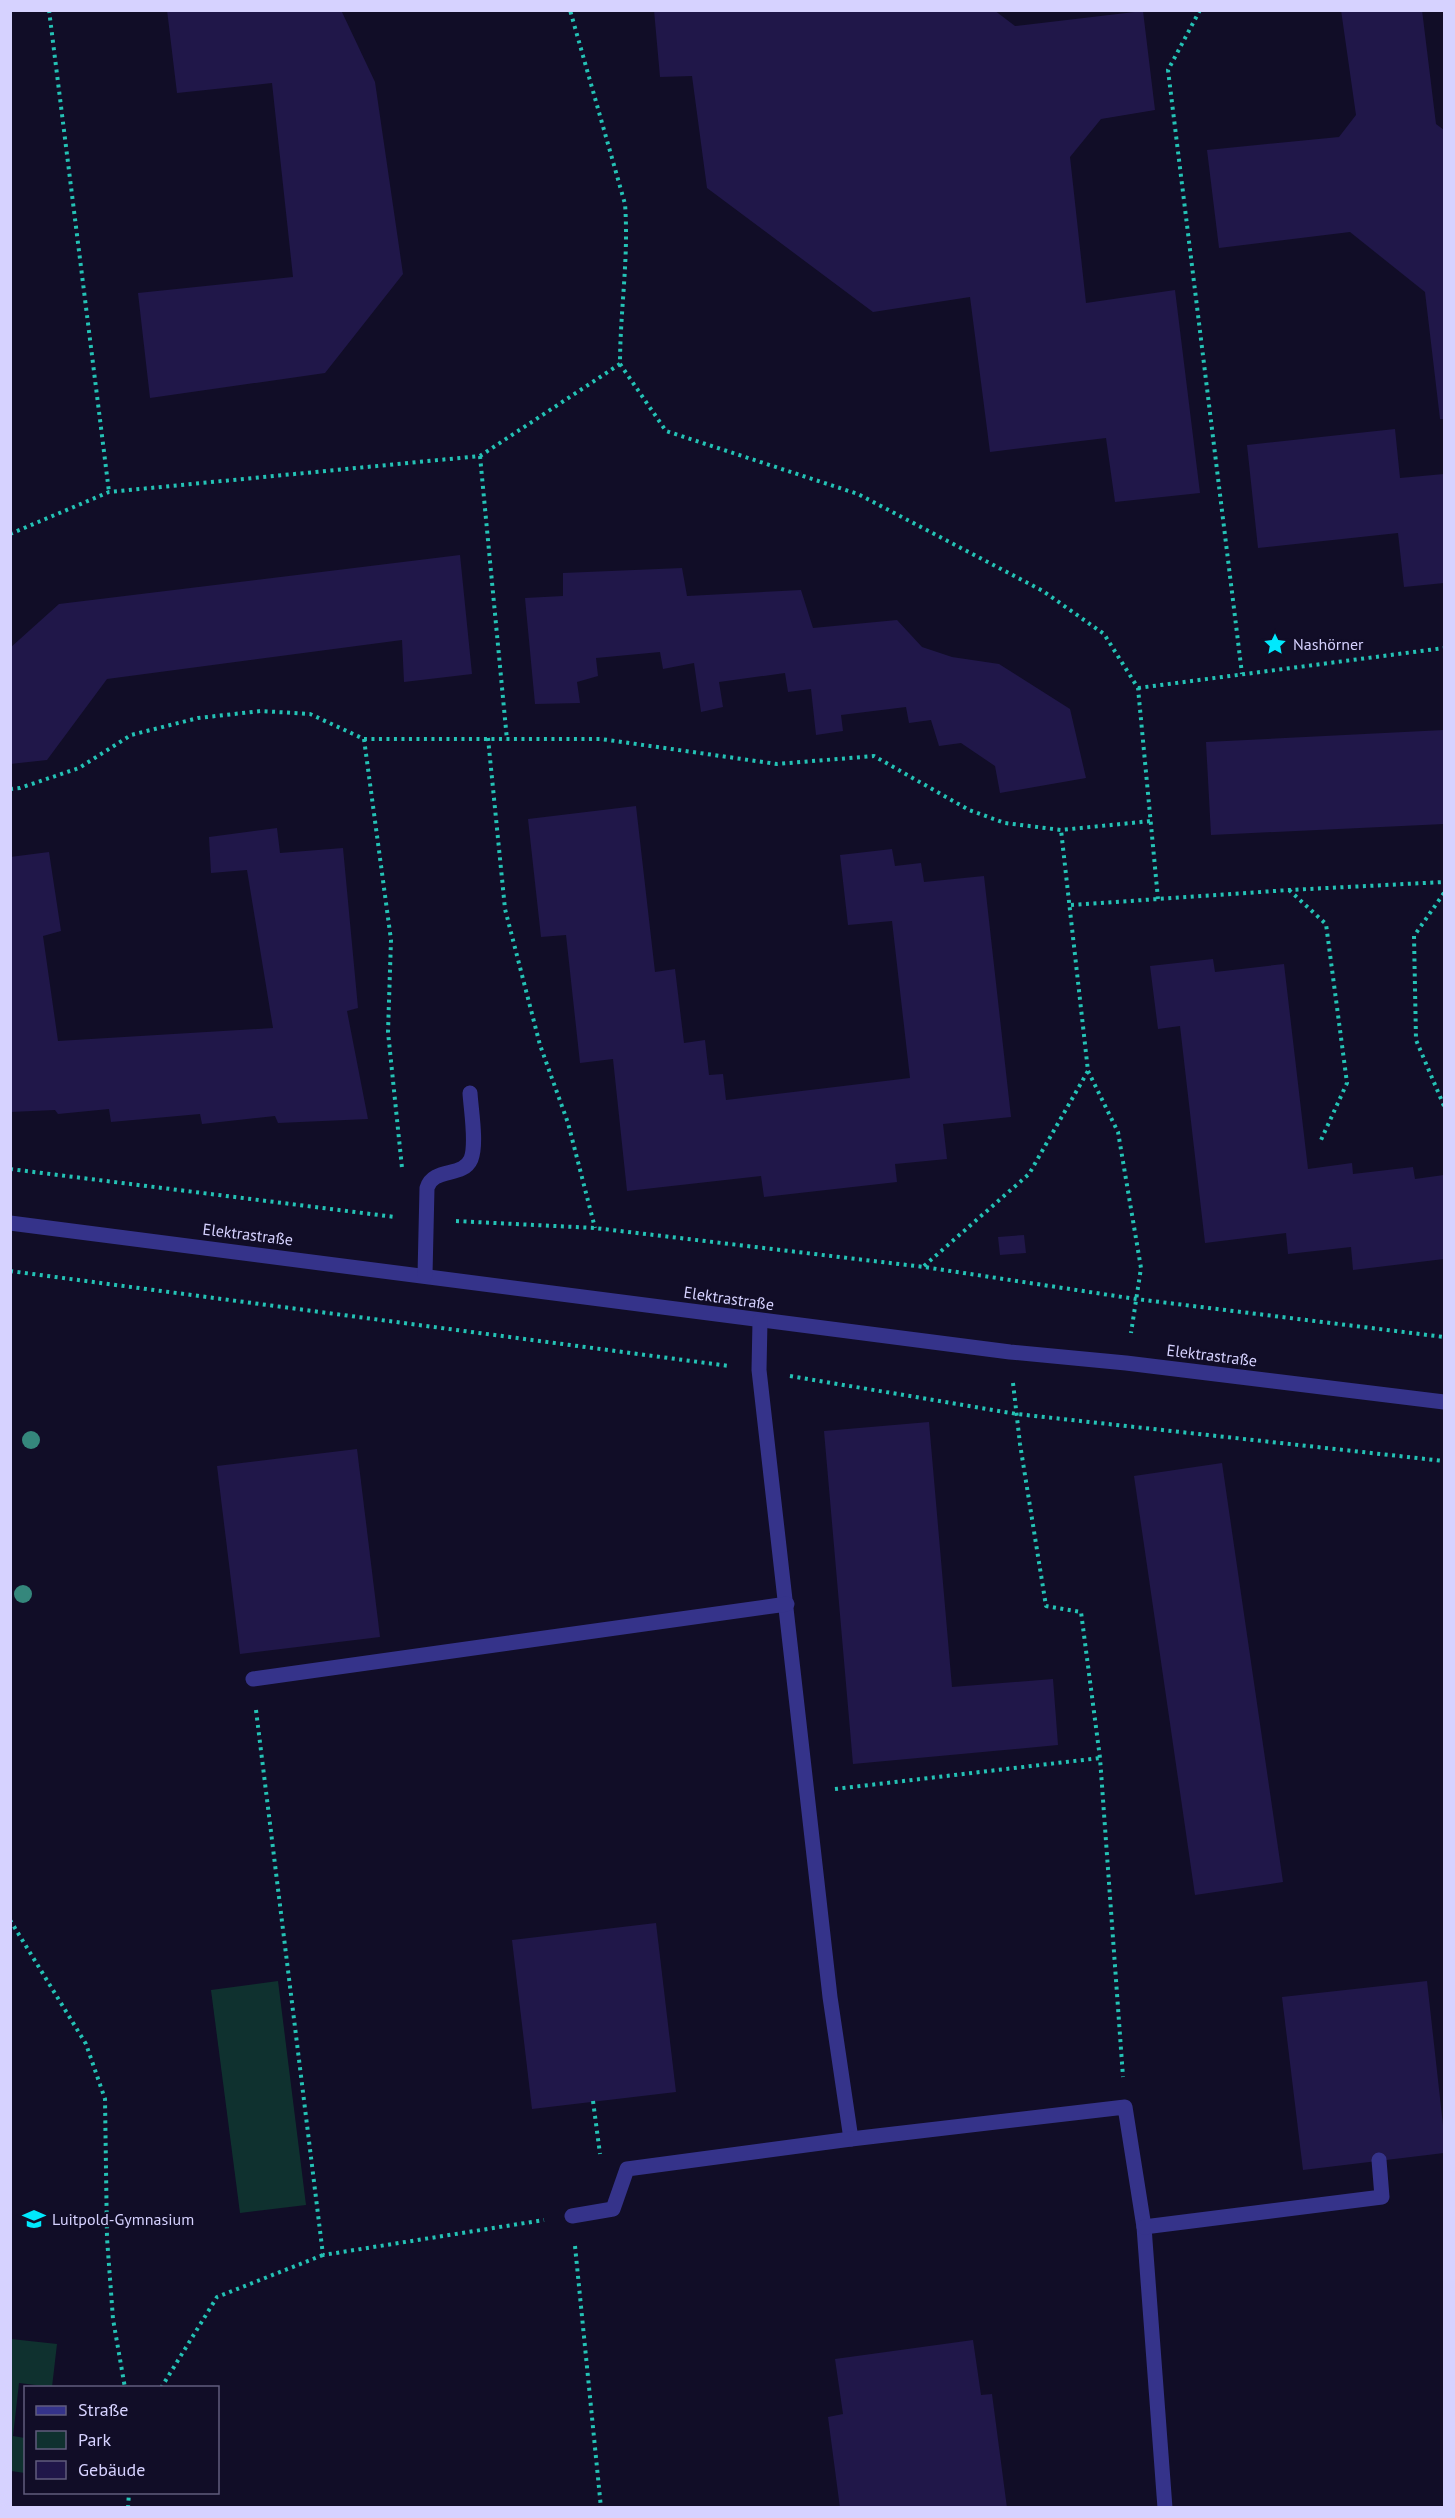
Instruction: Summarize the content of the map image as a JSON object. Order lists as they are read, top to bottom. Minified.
{"streets":{"street":["Elektrastraße"]},"places":{"place":["Nashörner"],"school or university":["Luitpold-Gymnasium"]},"legend":["Straße","Park","Gebäude"]}
